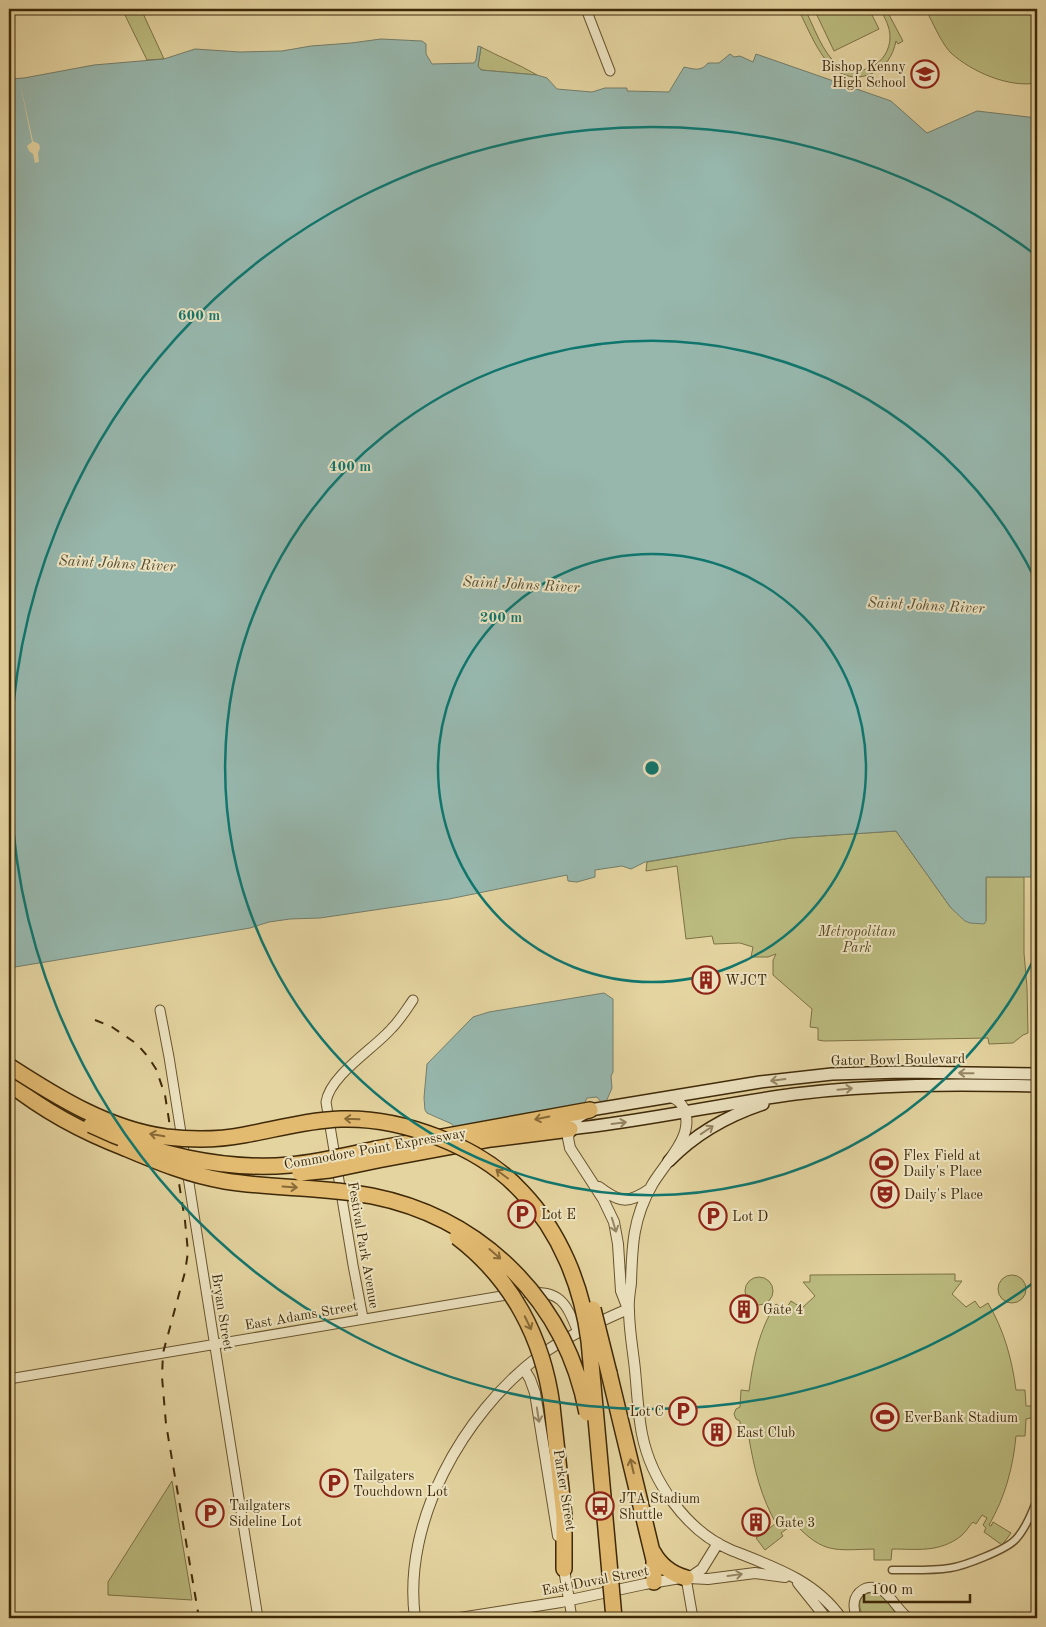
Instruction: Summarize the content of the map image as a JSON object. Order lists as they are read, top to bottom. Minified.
{"streets":{"highway":["Commodore Point Expressway"],"main road":["Gator Bowl Boulevard"],"street":["Festival Park Avenue","Bryan Street","East Adams Street","Parker Street","East Duval Street"]},"crossings":[["Gator Bowl Boulevard","Commodore Point Expressway"],["Festival Park Avenue","East Adams Street"],["Bryan Street","East Adams Street"],["Parker Street","East Duval Street"]],"one_way":["Parker Street"],"water":["Saint Johns River"],"parks":["Metropolitan Park"],"places":{"school or university":["Bishop Kenny High School"],"building":["WJCT","Gate 4","East Club","Gate 3"],"sports":["Flex Field at Daily's Place","EverBank Stadium"],"theatre":["Daily's Place"],"parking":["Lot E","Lot D","Lot C","Tailgaters Touchdown Lot","Tailgaters Sideline Lot"],"bus stop":["JTA Stadium Shuttle"]},"scale_bar":"100 m","rings":["600 m","400 m","200 m"]}
